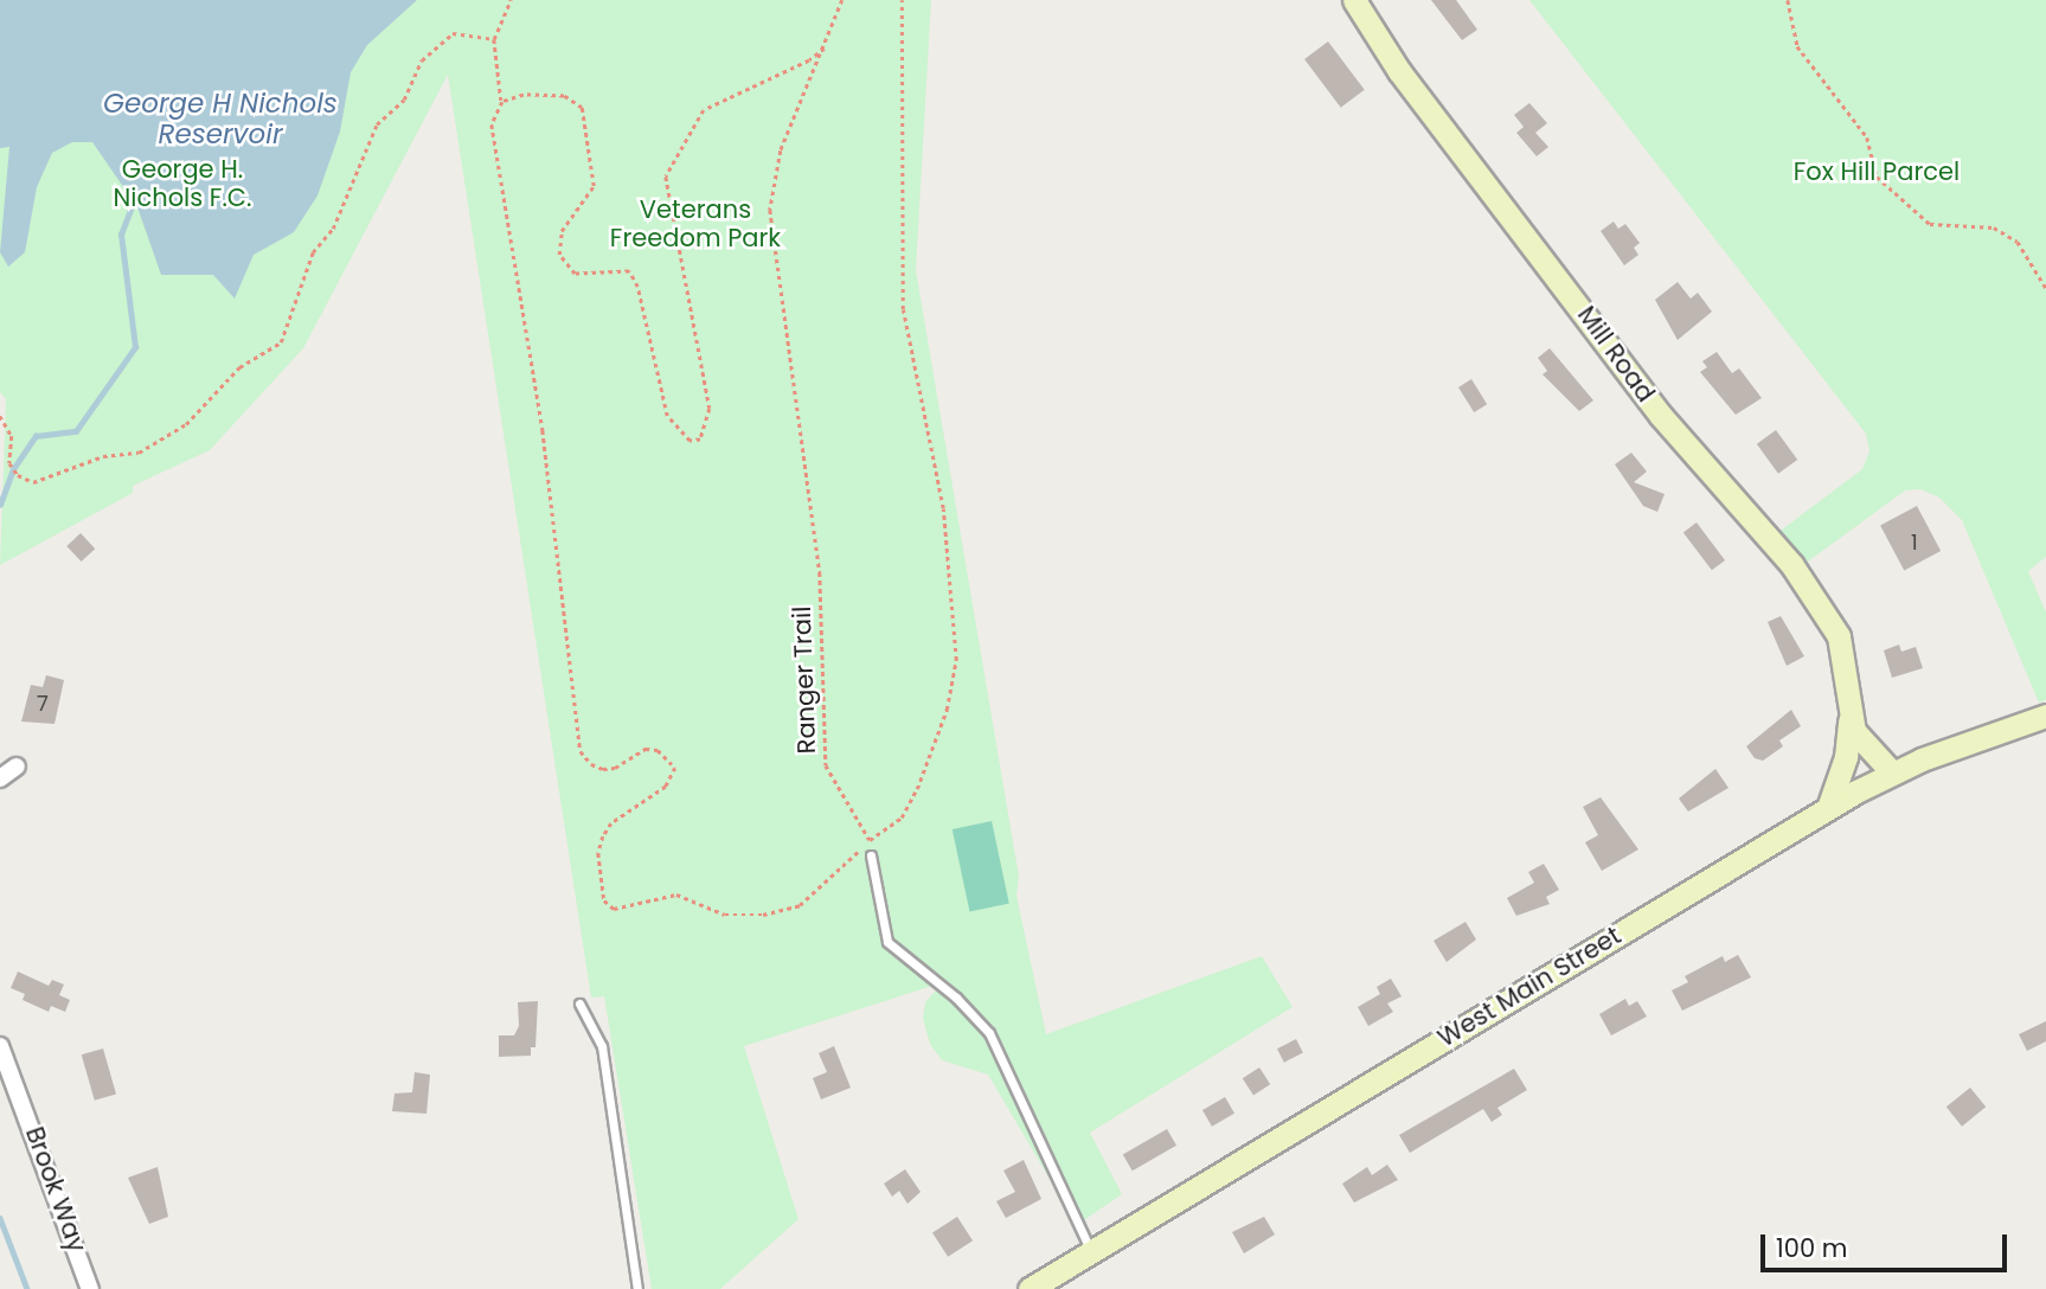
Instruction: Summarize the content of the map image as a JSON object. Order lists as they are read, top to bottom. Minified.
{"streets":{"main road":["Mill Road","West Main Street"],"street":["Brook Way"],"path":["Ranger Trail"]},"crossings":[["Mill Road","West Main Street"]],"water":["George H Nichols Reservoir"],"parks":["George H. Nichols F.C.","Fox Hill Parcel","Veterans Freedom Park"],"house_numbers":["1","7"],"scale_bar":"100 m"}
